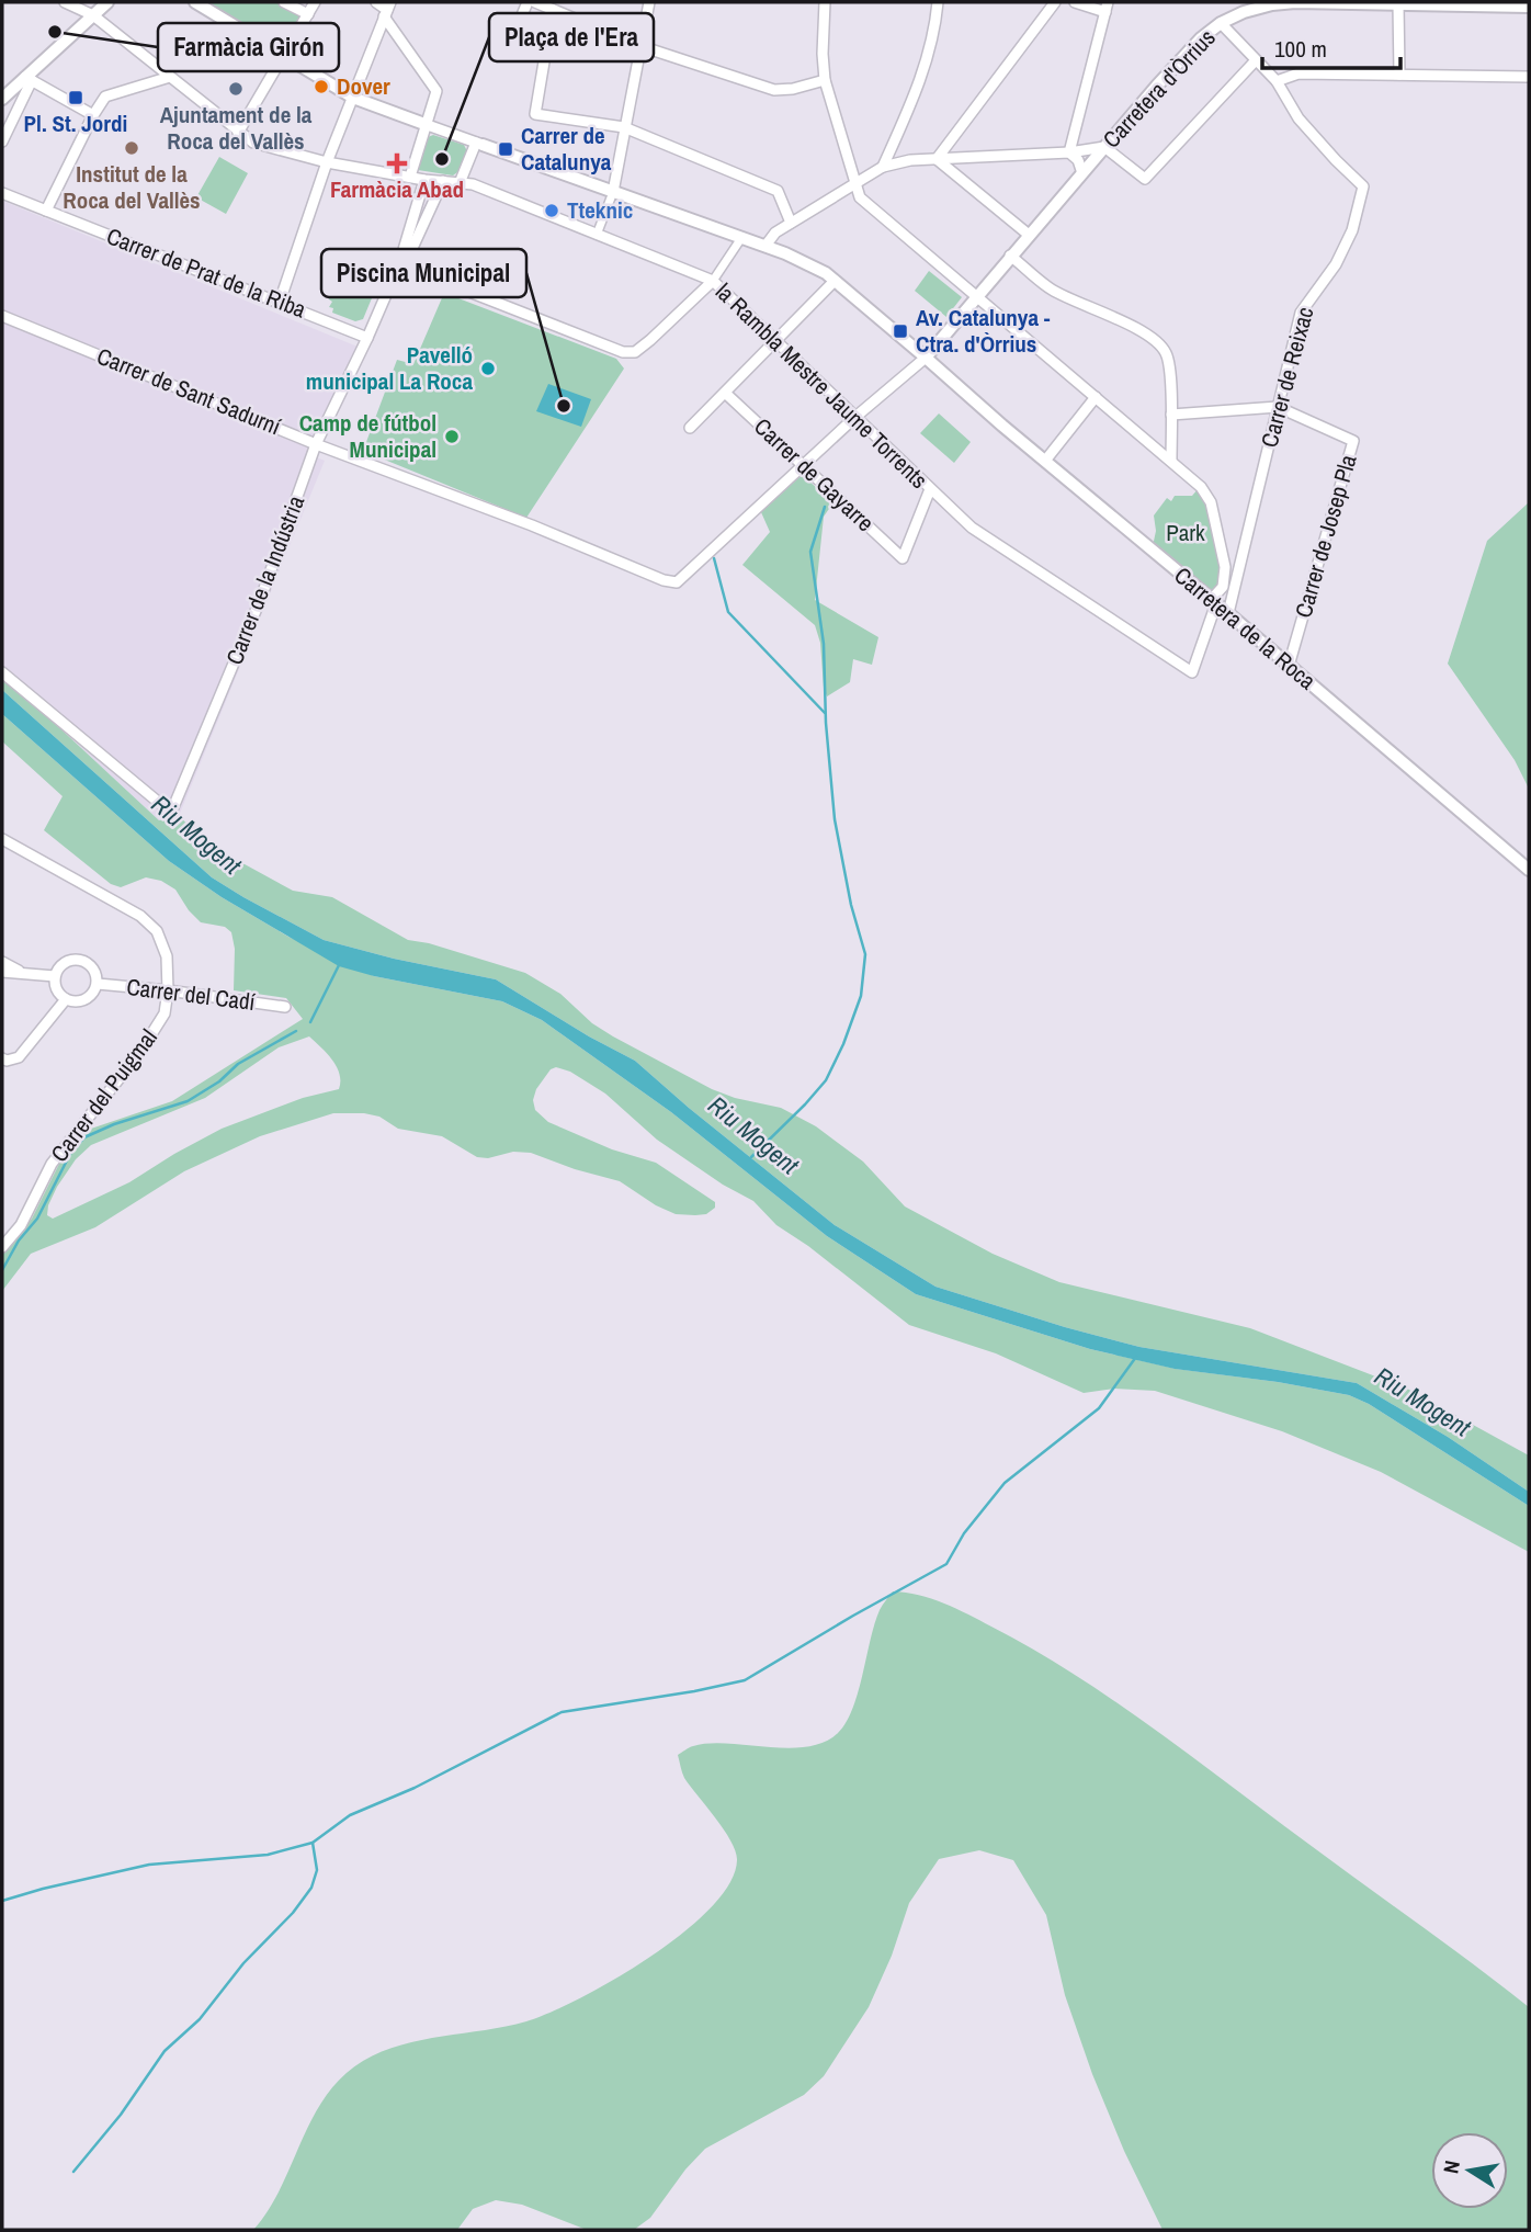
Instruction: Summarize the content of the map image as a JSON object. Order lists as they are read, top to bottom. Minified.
{"streets":{"street":["Carretera d'Òrrius","Carrer de Prat de la Riba","Carrer de Reixac","la Rambla Mestre Jaume Torrents","Carrer de Sant Sadurní","Carrer de Gayarre","Carrer de Josep Pla","Carrer de la Indústria","Carretera de la Roca","Carrer del Cadí","Carrer del Puigmal"]},"crossings":[["Carretera d'Òrrius","Carrer de Reixac"],["Carretera d'Òrrius","Carretera de la Roca"],["Carrer de Prat de la Riba","Carrer de la Indústria"],["Carrer de Reixac","Carrer de Josep Pla"],["Carrer de Reixac","Carretera de la Roca"],["la Rambla Mestre Jaume Torrents","Carrer de Gayarre"],["la Rambla Mestre Jaume Torrents","Carrer de la Indústria"],["la Rambla Mestre Jaume Torrents","Carretera de la Roca"],["Carrer de Sant Sadurní","Carrer de Gayarre"],["Carrer de Sant Sadurní","Carrer de la Indústria"],["Carrer de Josep Pla","Carretera de la Roca"],["Carrer del Cadí","Carrer del Puigmal"]],"water":["Riu Mogent"],"parks":["Park"],"places":{"other":["Farmàcia Girón","Dover","Ajuntament de la Roca del Vallès","Institut de la Roca del Vallès","Plaça de l'Era","Tteknic","Pavelló municipal La Roca","Piscina Municipal","Camp de fútbol Municipal"],"transit":["Pl. St. Jordi","Carrer de Catalunya","Av. Catalunya - Ctra. d'Òrrius"],"health":["Farmàcia Abad"]},"scale_bar":"100 m","north":"left"}
